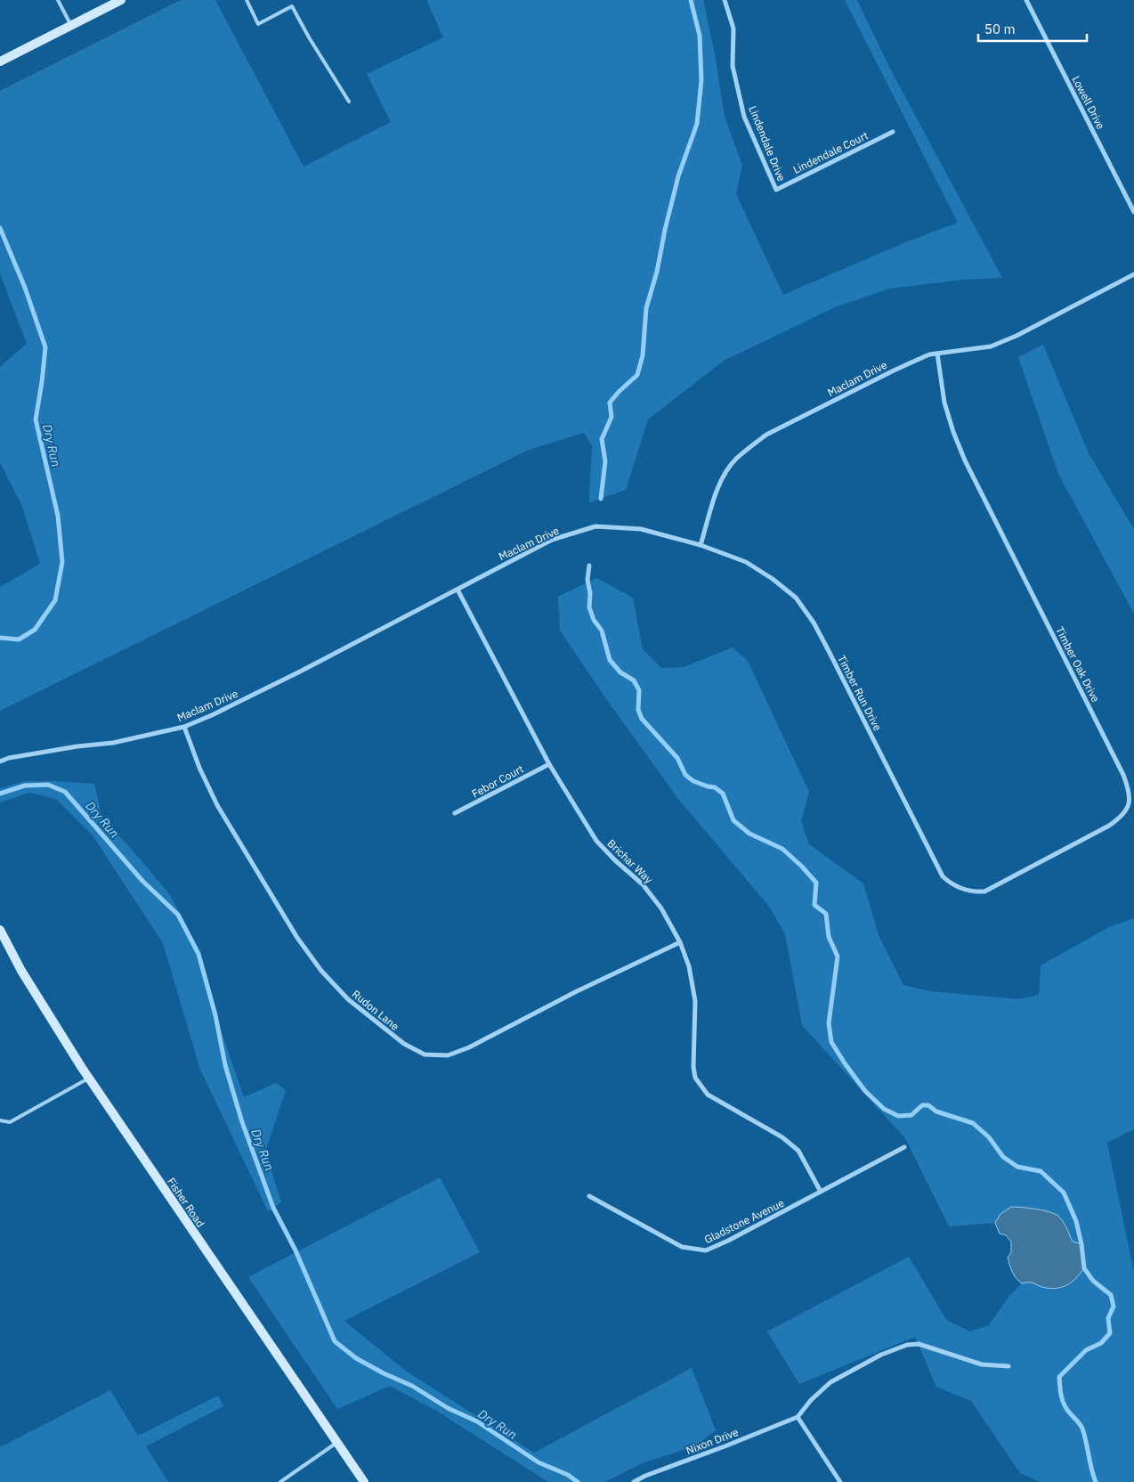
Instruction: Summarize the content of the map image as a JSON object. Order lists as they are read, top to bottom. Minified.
{"streets":{"main road":["Fisher Road"],"street":["Lowell Drive","Lindendale Drive","Lindendale Court","Maclam Drive","Timber Oak Drive","Timber Run Drive","Febor Court","Brichar Way","Rudon Lane","Gladstone Avenue","Nixon Drive"]},"crossings":[["Lindendale Drive","Lindendale Court"],["Maclam Drive","Timber Oak Drive"],["Maclam Drive","Timber Run Drive"],["Maclam Drive","Brichar Way"],["Maclam Drive","Rudon Lane"],["Timber Oak Drive","Timber Run Drive"],["Febor Court","Brichar Way"],["Brichar Way","Rudon Lane"],["Brichar Way","Gladstone Avenue"]],"water":["Dry Run"],"scale_bar":"50 m"}
